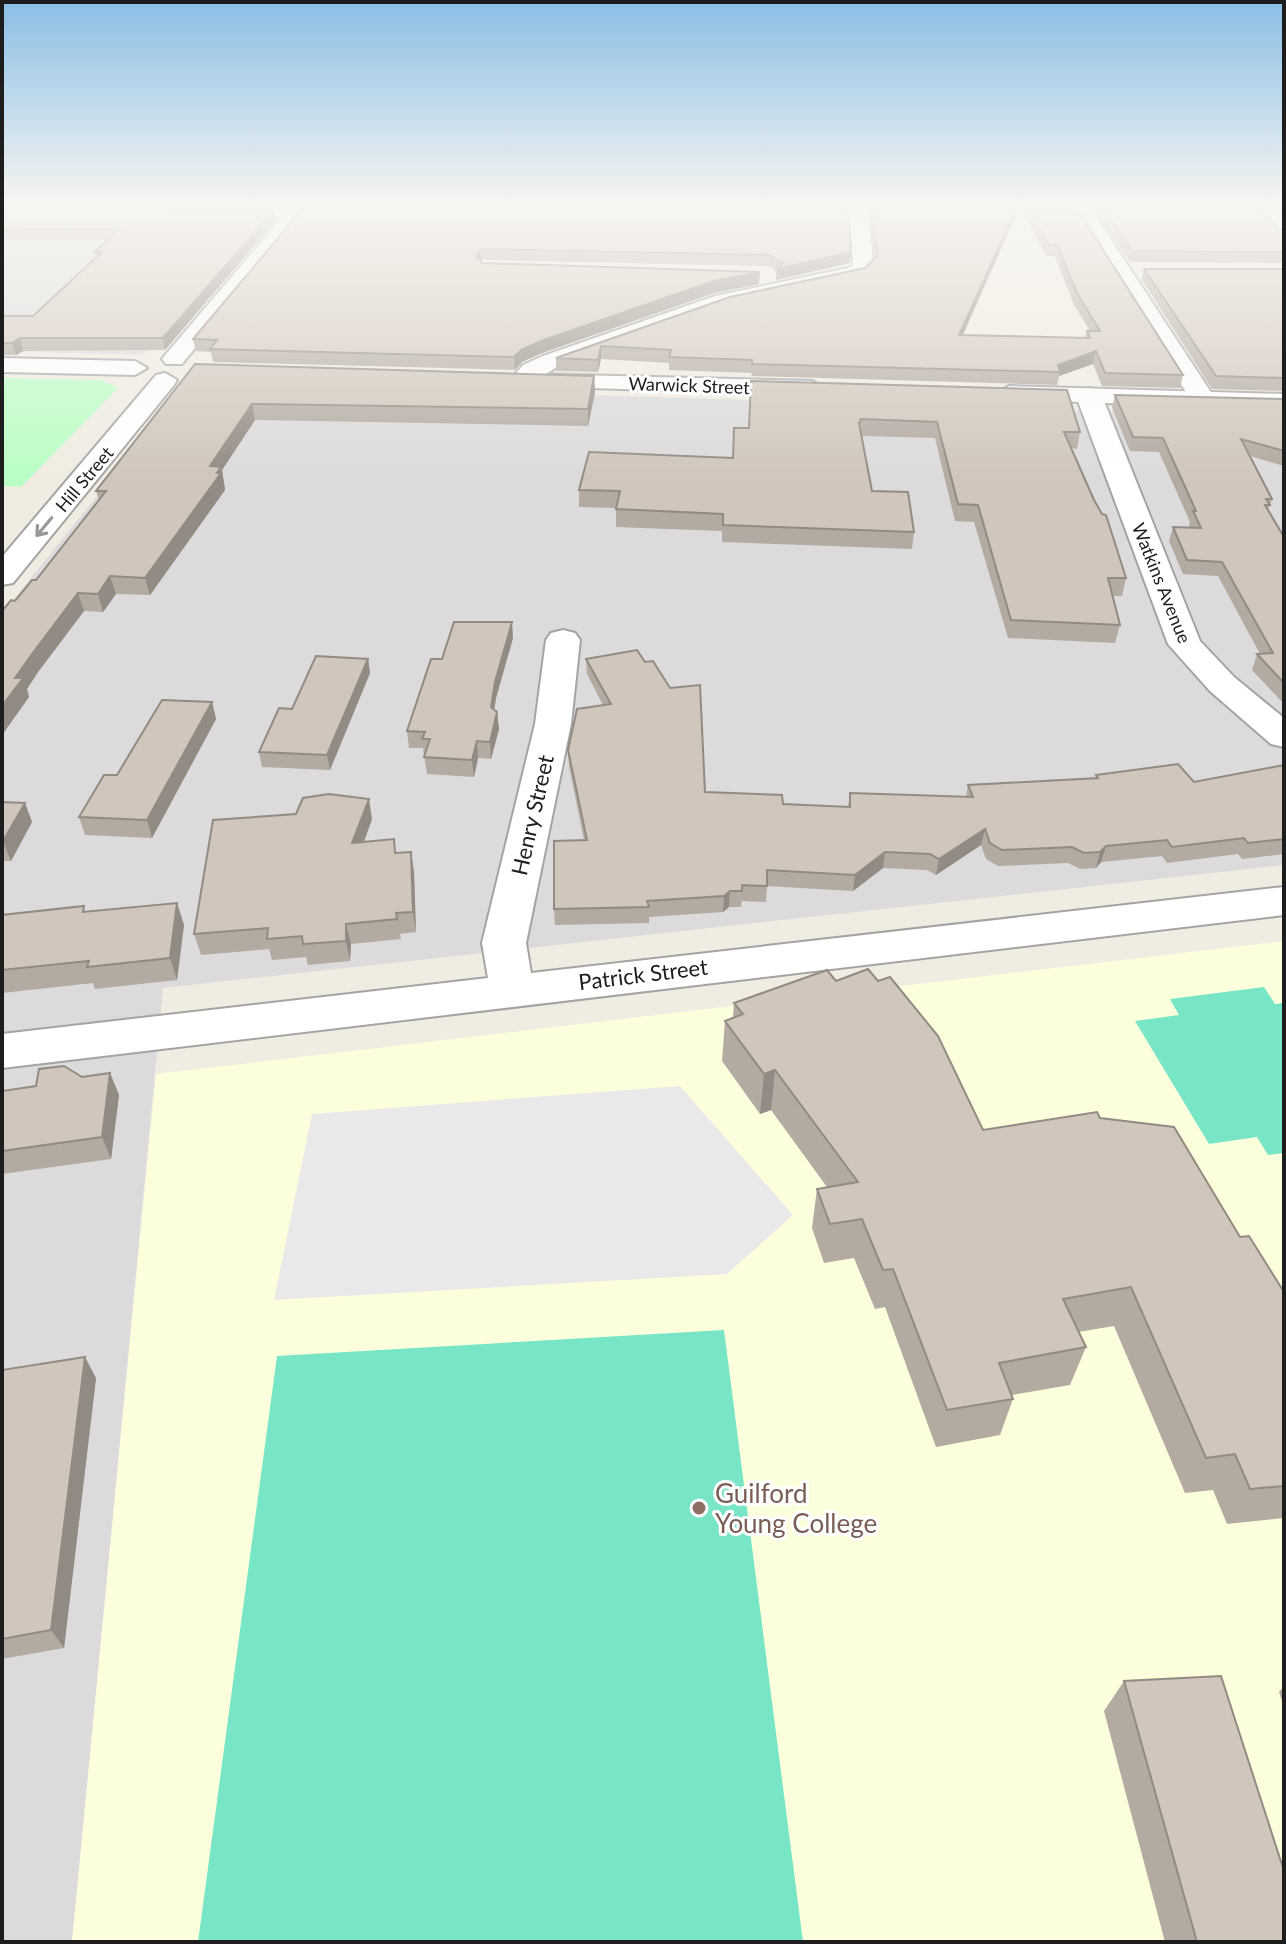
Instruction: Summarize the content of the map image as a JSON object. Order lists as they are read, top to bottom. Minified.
{"streets":{"street":["Warwick Street","Hill Street","Watkins Avenue","Henry Street","Patrick Street"]},"crossings":[["Henry Street","Patrick Street"]],"places":["Guilford Young College"]}
